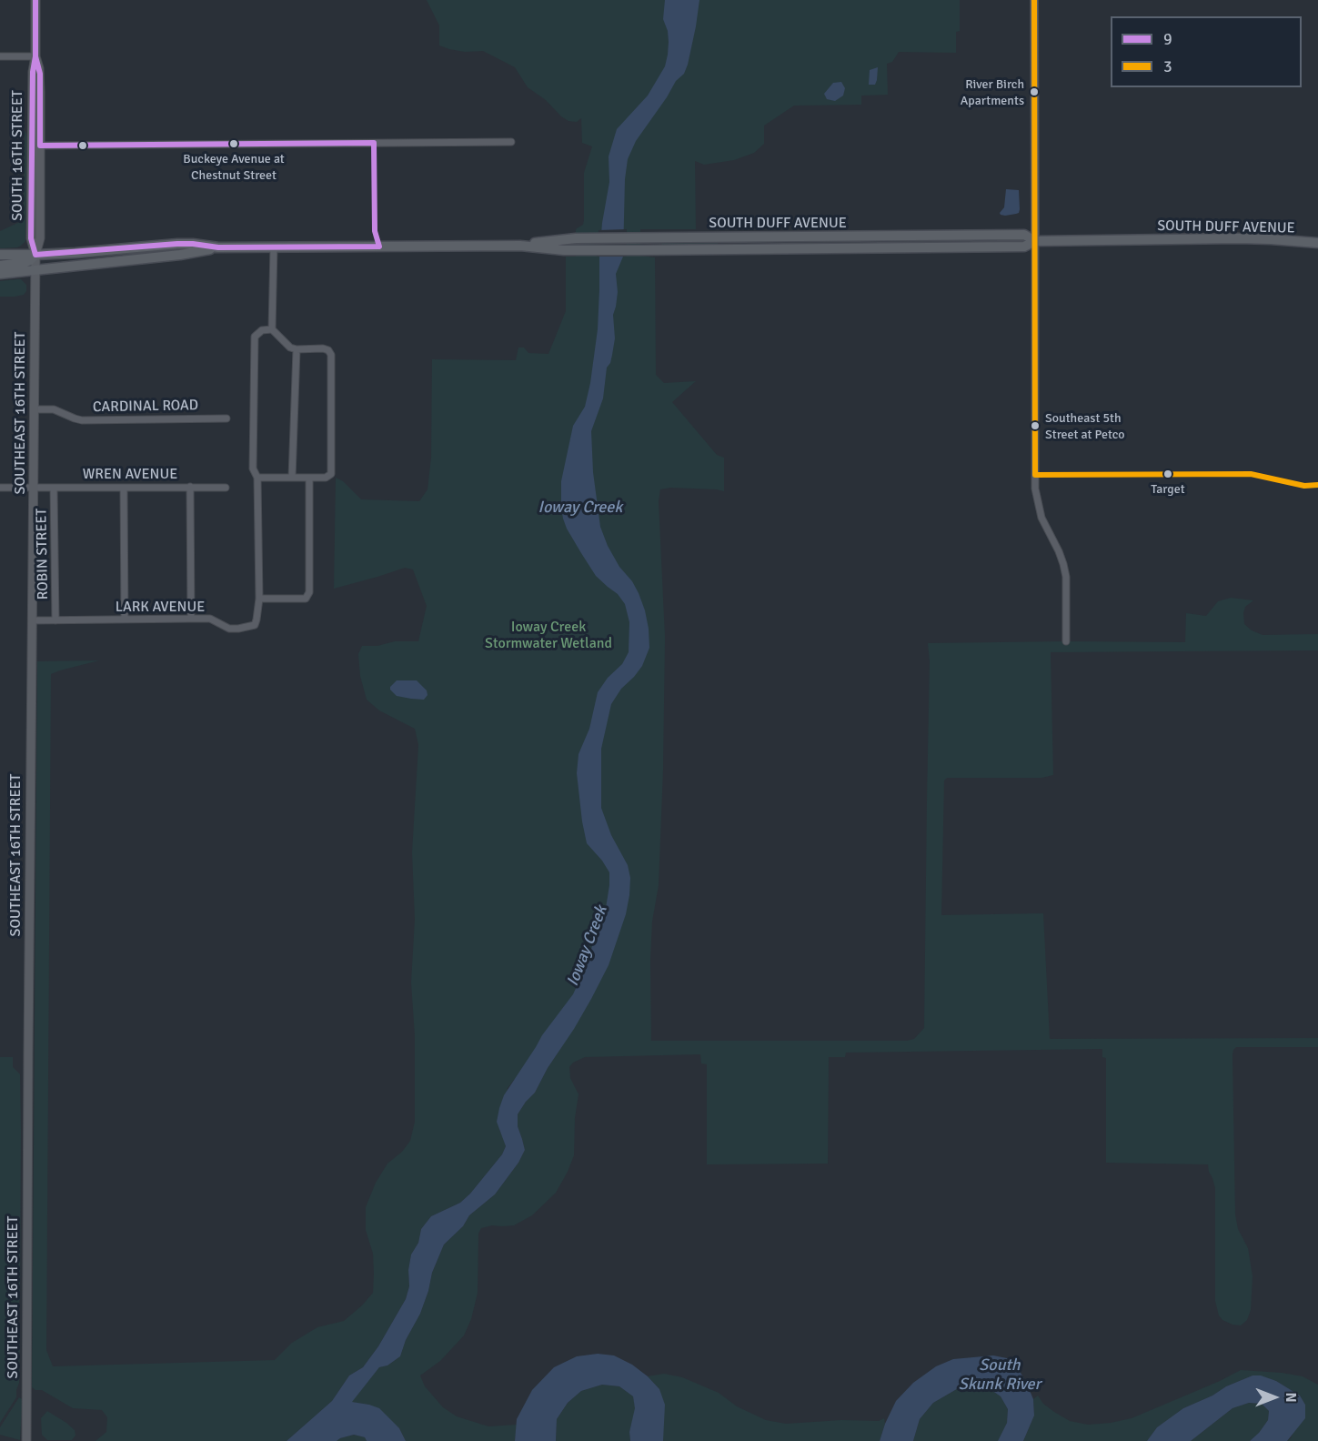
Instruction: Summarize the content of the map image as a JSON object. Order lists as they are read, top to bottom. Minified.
{"streets":{"main road":["SOUTH 16TH STREET","SOUTH DUFF AVENUE","SOUTHEAST 16TH STREET"],"street":["CARDINAL ROAD","WREN AVENUE","ROBIN STREET","LARK AVENUE"]},"crossings":[["SOUTH 16TH STREET","SOUTH DUFF AVENUE"],["SOUTH 16TH STREET","SOUTHEAST 16TH STREET"],["SOUTH DUFF AVENUE","SOUTHEAST 16TH STREET"],["CARDINAL ROAD","SOUTHEAST 16TH STREET"],["SOUTHEAST 16TH STREET","WREN AVENUE"],["SOUTHEAST 16TH STREET","LARK AVENUE"],["WREN AVENUE","ROBIN STREET"],["ROBIN STREET","LARK AVENUE"]],"water":["Ioway Creek","South Skunk River"],"parks":["Ioway Creek Stormwater Wetland"],"places":["River Birch Apartments","Buckeye Avenue at Chestnut Street","Southeast 5th Street at Petco","Target"],"lines":["transit line 9","transit line 3"],"legend":["9","3"],"north":"right"}
